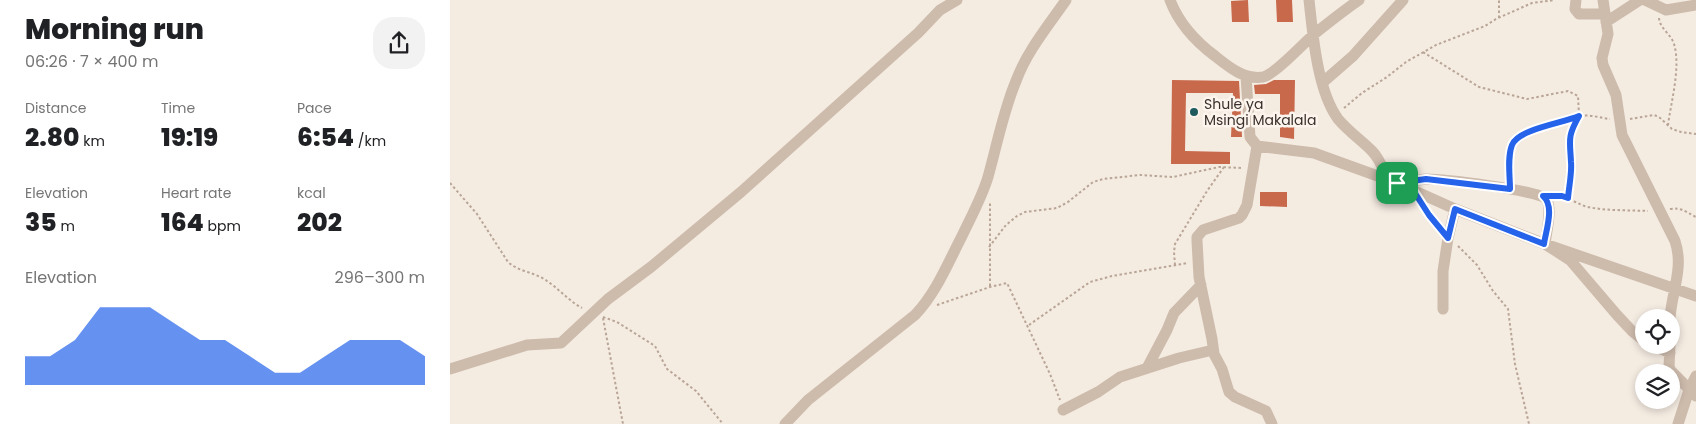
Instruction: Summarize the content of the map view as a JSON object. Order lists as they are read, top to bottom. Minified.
{"places":["Shule ya Msingi Makalala"],"page":{"heading":["Morning run","06:26 · 7 × 400 m"],"stats":[["Distance","2.80 km"],["Time","19:19"],["Pace","6:54 /km"],["Elevation","35 m"],["Heart rate","164 bpm"],["kcal","202"]],"chart":["Elevation","296–300 m"]}}
